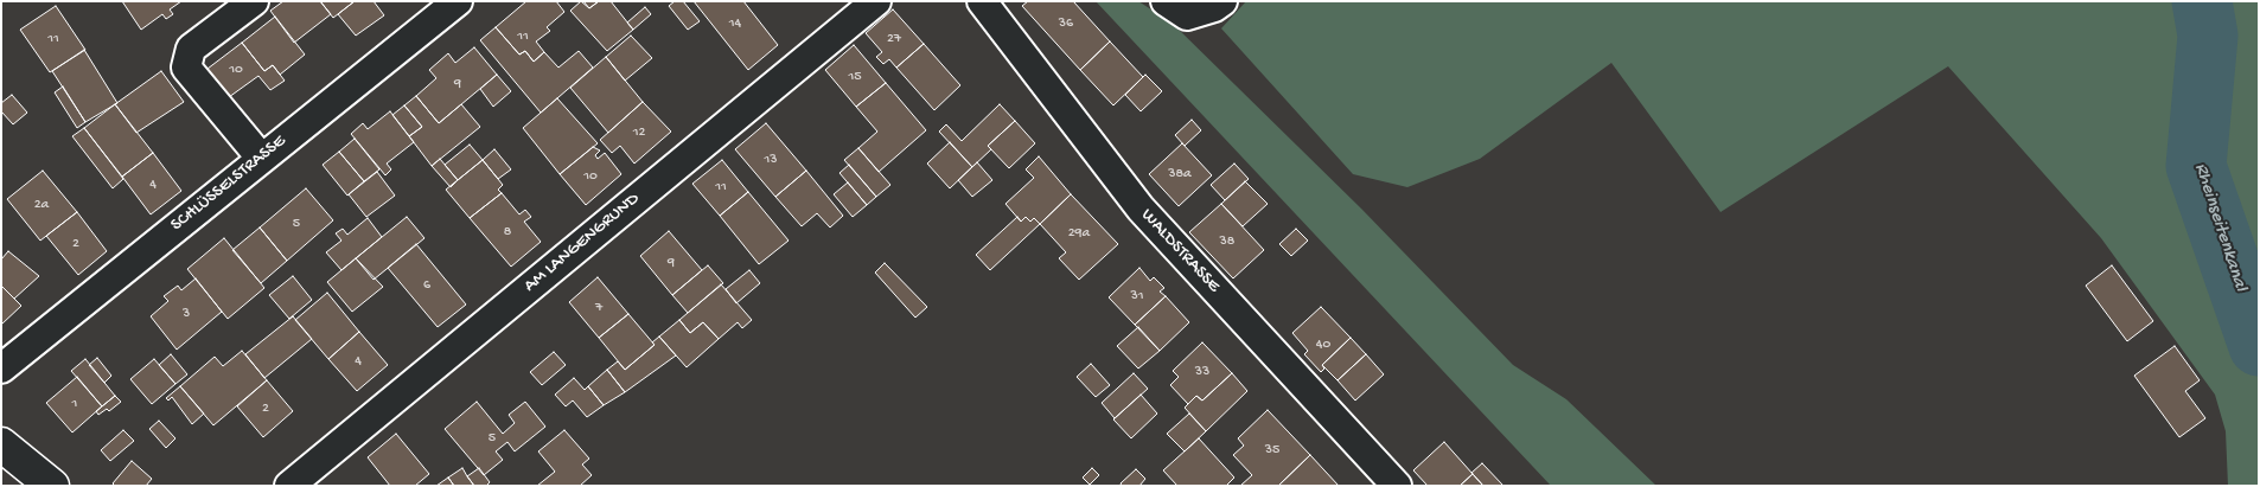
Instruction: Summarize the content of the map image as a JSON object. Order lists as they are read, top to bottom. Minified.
{"streets":{"street":["SCHLÜSSELSTRASSE","AM LANGENGRUND","WALDSTRASSE"]},"water":["Rheinseitenkanal"],"house_numbers":["14","36","11","11","27","10","15","9","12","13","38a","10","4","11","2a","5","8","29a","38","2","9","6","31","7","3","40","4","33","1","2","5","35"]}
